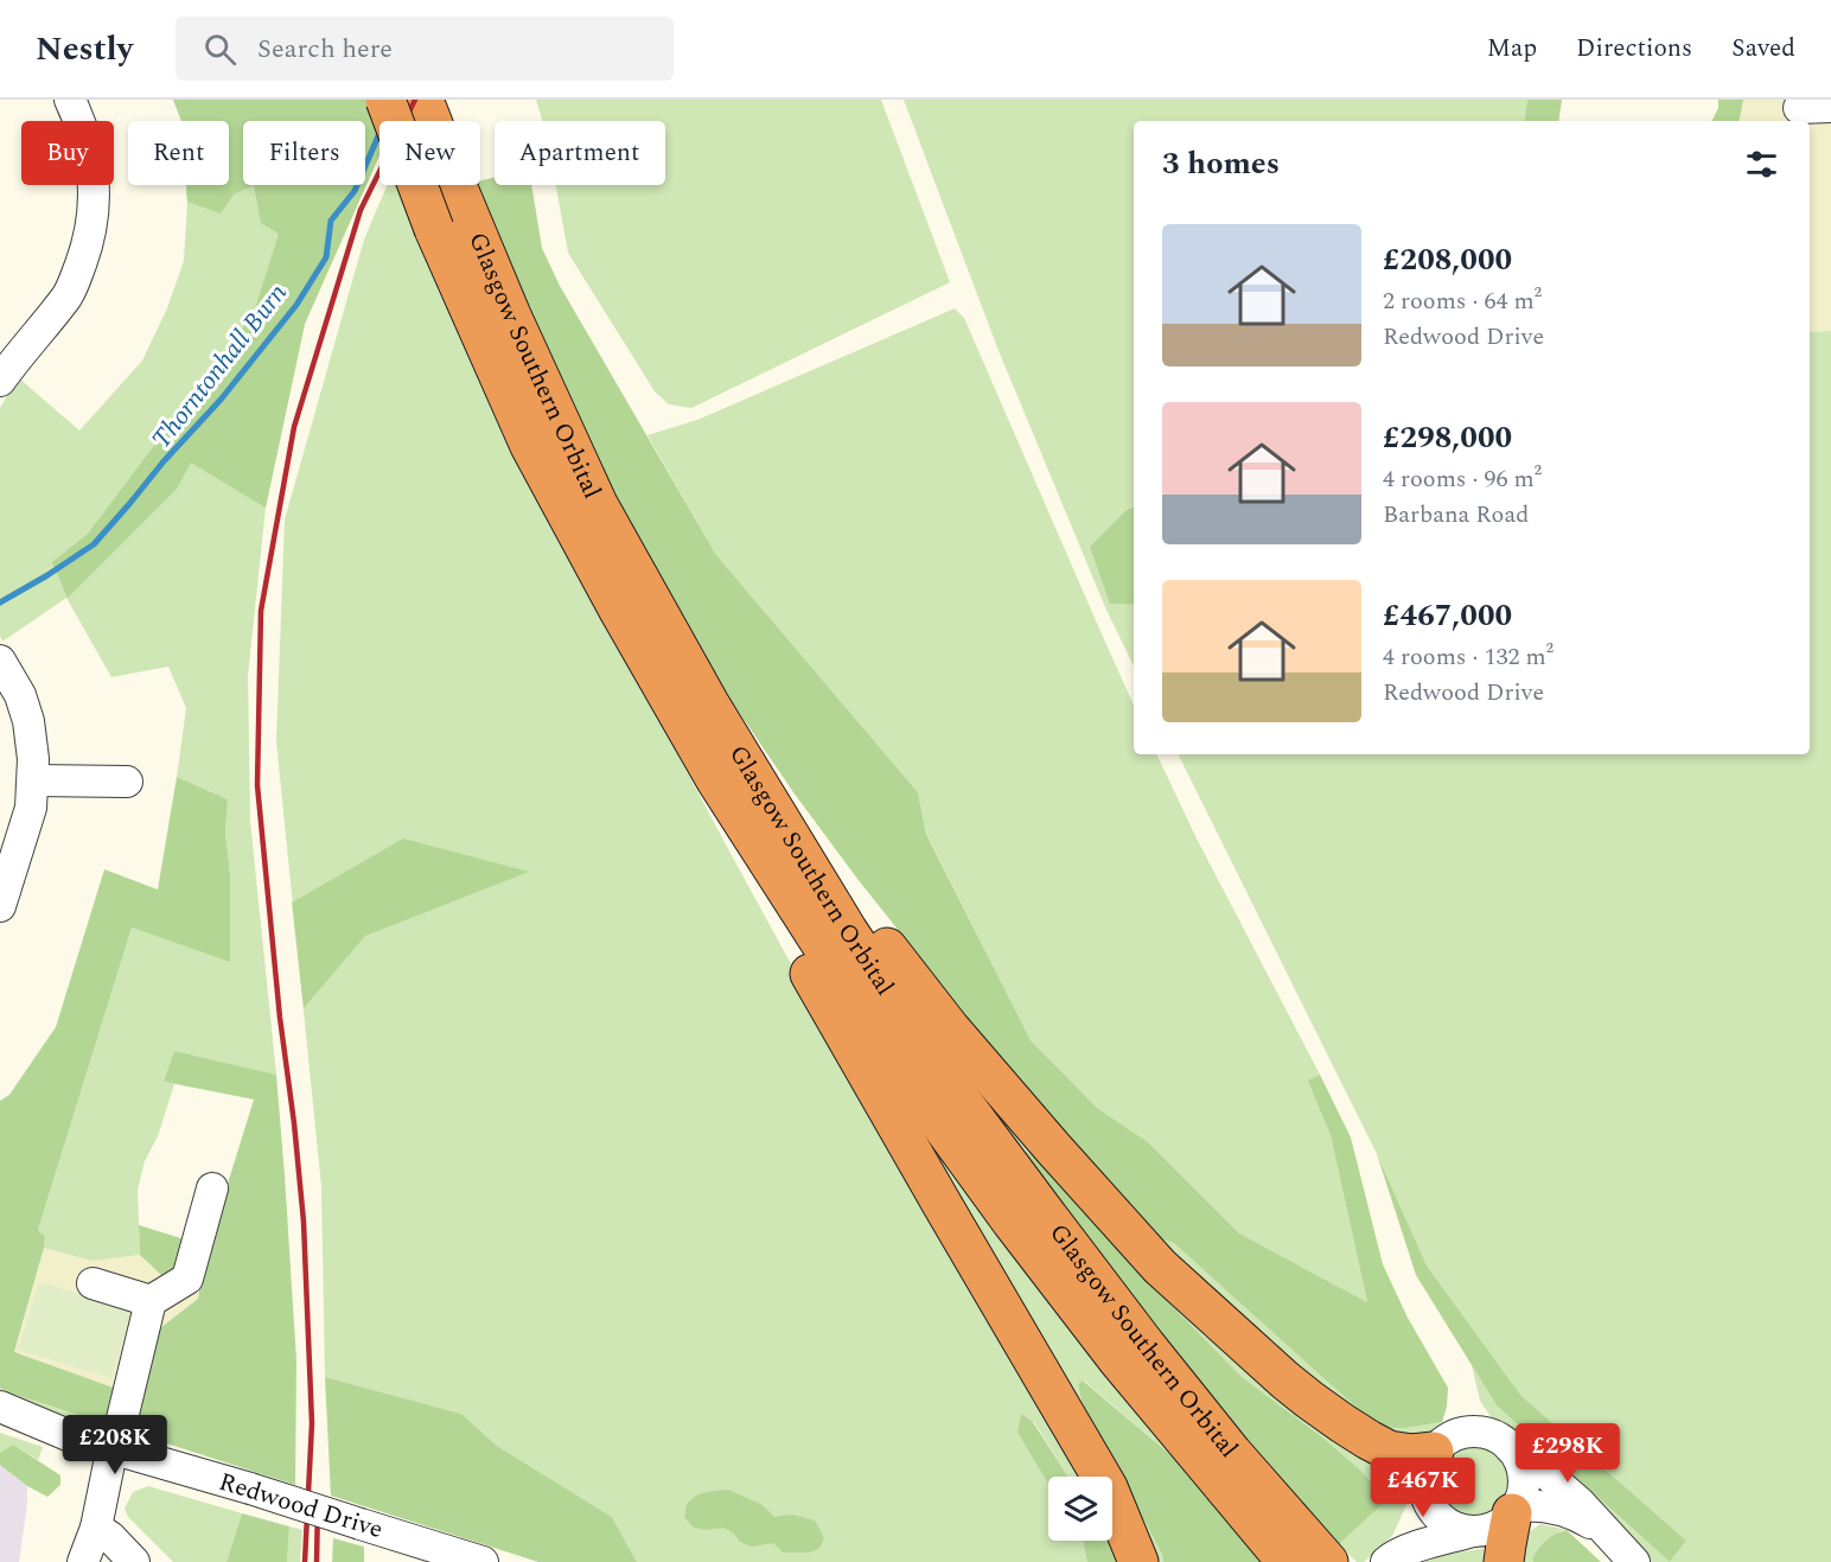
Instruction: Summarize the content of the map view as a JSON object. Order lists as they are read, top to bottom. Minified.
{"streets":{"highway":["Glasgow Southern Orbital"],"street":["Redwood Drive"]},"water":["Thorntonhall Burn"],"page":{"header":"Nestly","search":"Search here","nav":["Map","Directions","Saved"],"chip":["Buy","Rent","Filters","New","Apartment"],"heading":"3 homes","list":[{"name":"£208,000","note":"2 rooms · 64 m² · Redwood Drive"},{"name":"£298,000","note":"4 rooms · 96 m² · Barbana Road"},{"name":"£467,000","note":"4 rooms · 132 m² · Redwood Drive"}],"price":["£208K","£298K","£467K"]}}
